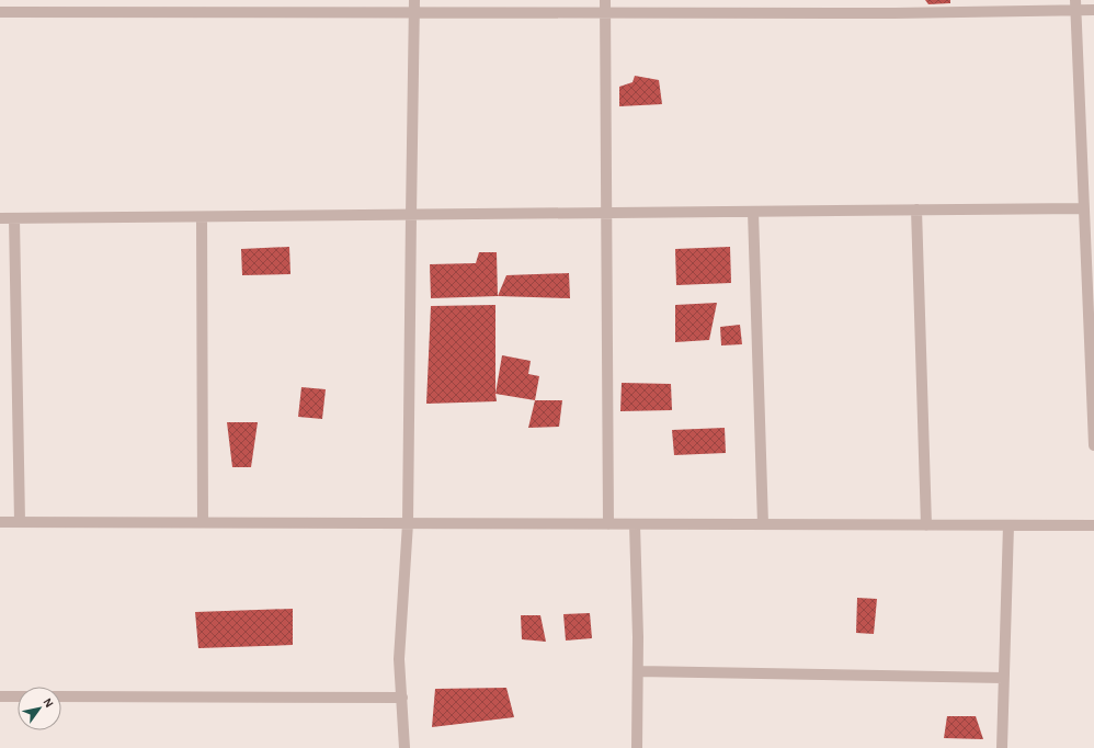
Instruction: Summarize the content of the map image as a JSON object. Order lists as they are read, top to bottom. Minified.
{"north":"top right"}
